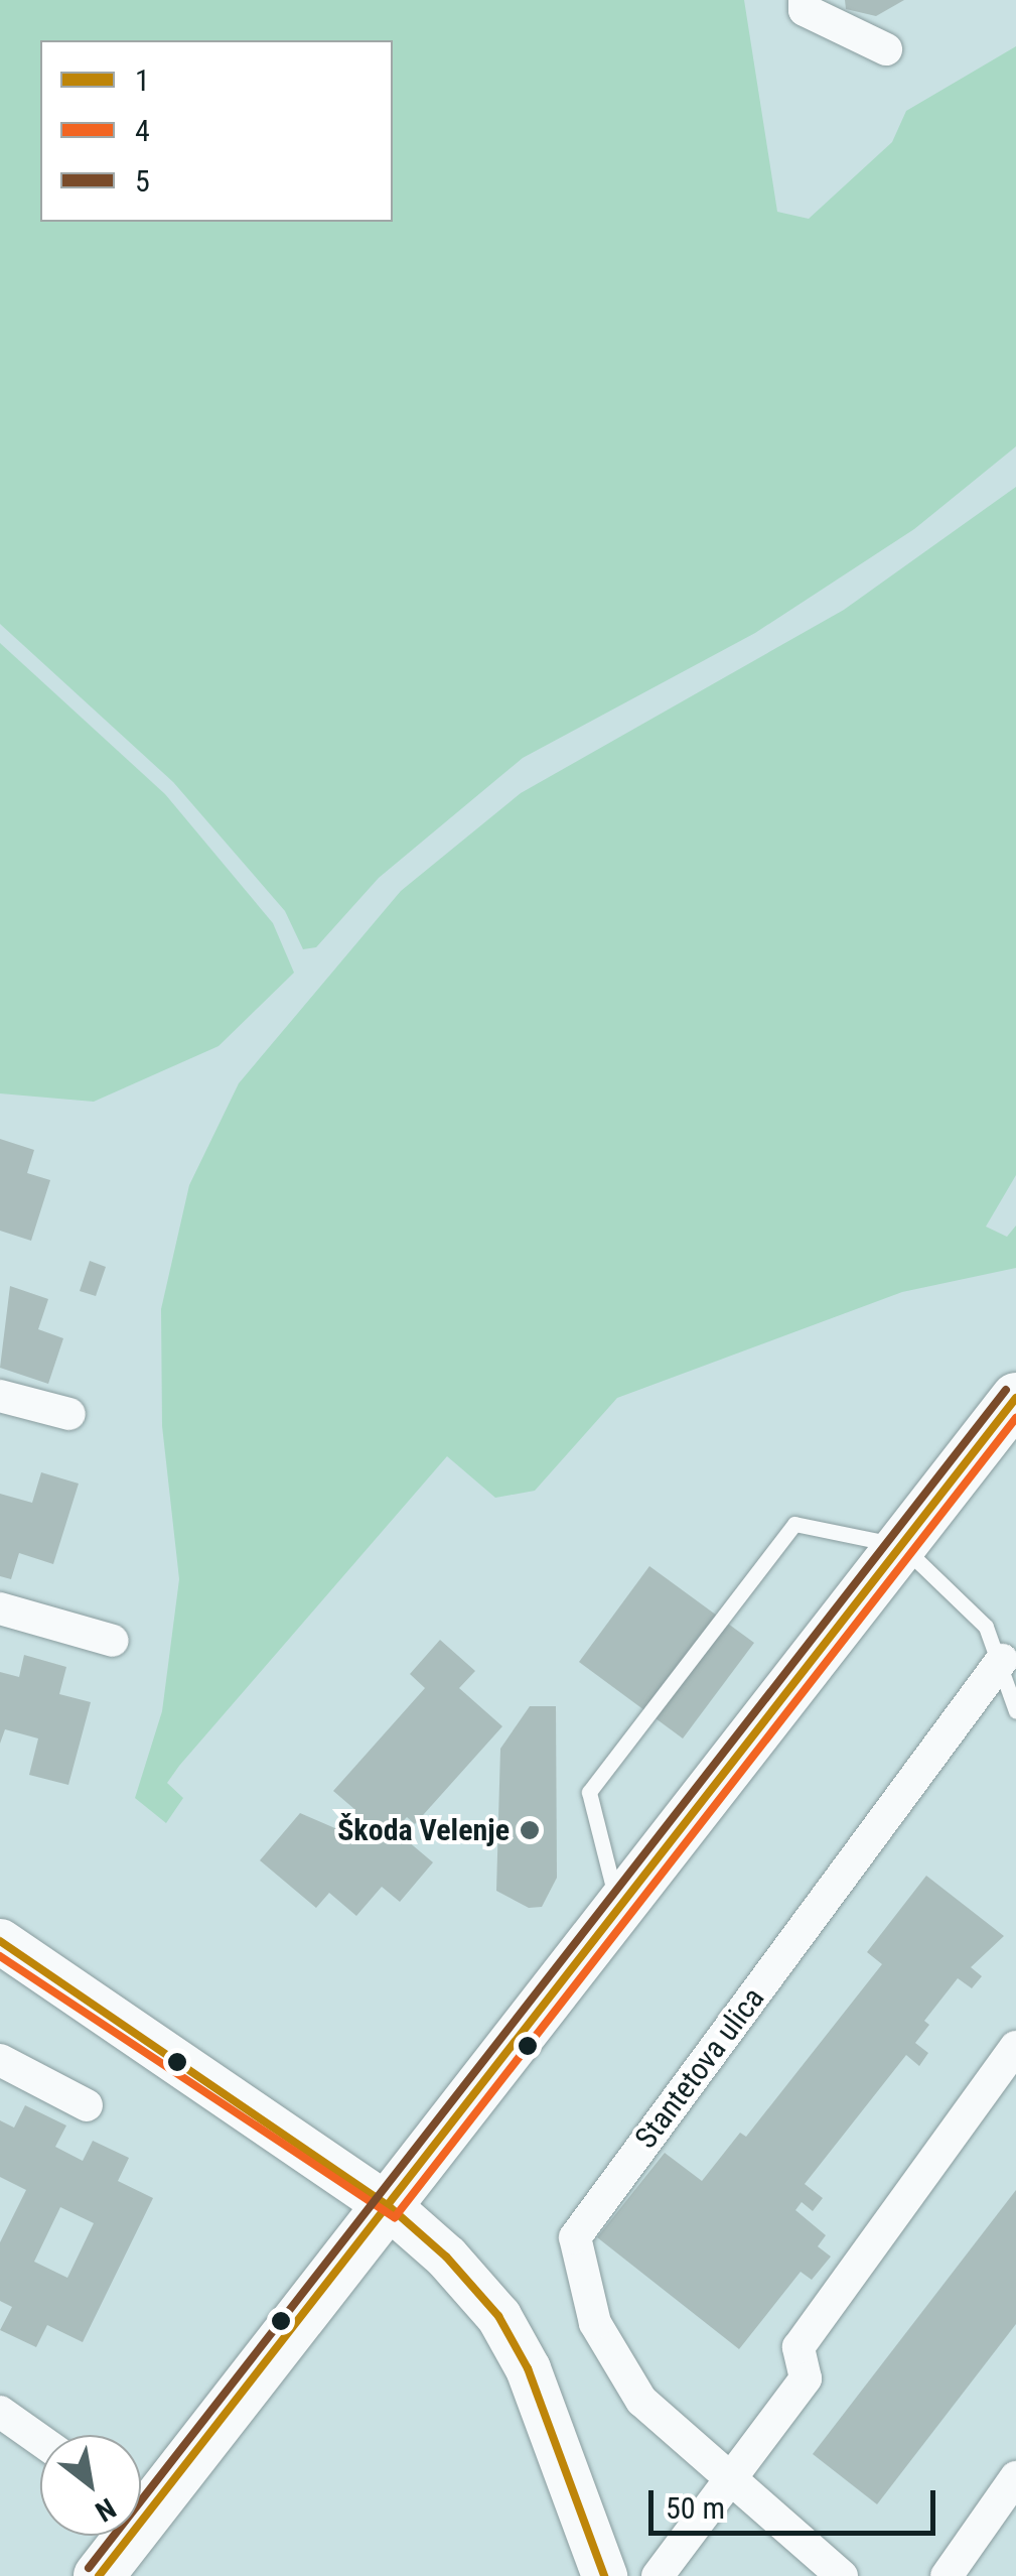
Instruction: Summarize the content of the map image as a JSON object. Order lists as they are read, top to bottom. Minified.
{"streets":{"street":["Stantetova ulica"]},"places":["Škoda Velenje"],"lines":["transit line 5","transit line 1","transit line 4"],"legend":["1","4","5"],"scale_bar":"50 m","north":"bottom right"}
